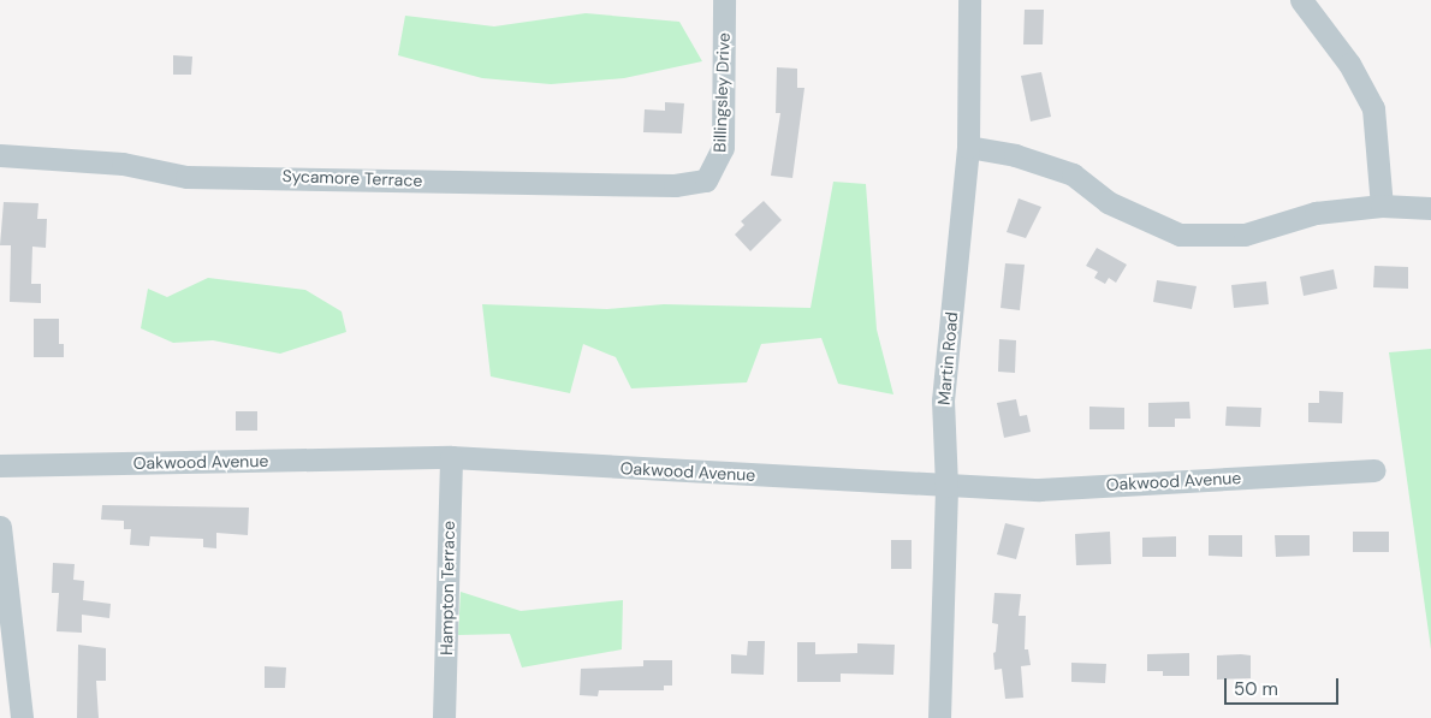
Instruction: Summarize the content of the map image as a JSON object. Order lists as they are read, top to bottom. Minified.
{"streets":{"street":["Billingsley Drive","Sycamore Terrace","Martin Road","Oakwood Avenue","Hampton Terrace"]},"crossings":[["Billingsley Drive","Sycamore Terrace"],["Martin Road","Oakwood Avenue"],["Oakwood Avenue","Hampton Terrace"]],"scale_bar":"50 m"}
